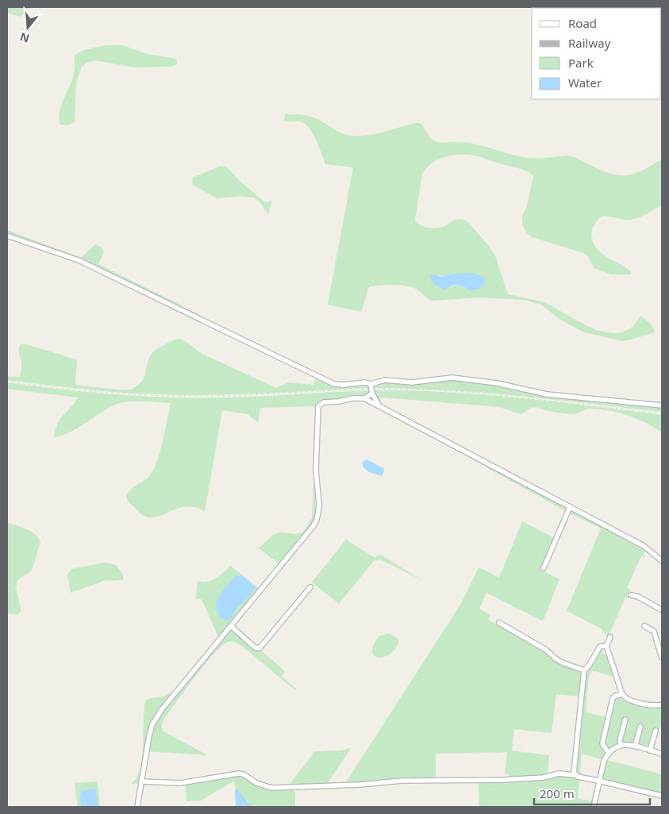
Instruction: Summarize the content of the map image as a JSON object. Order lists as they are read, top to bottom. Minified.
{"legend":["Road","Railway","Park","Water"],"scale_bar":"200 m","north":"bottom"}
